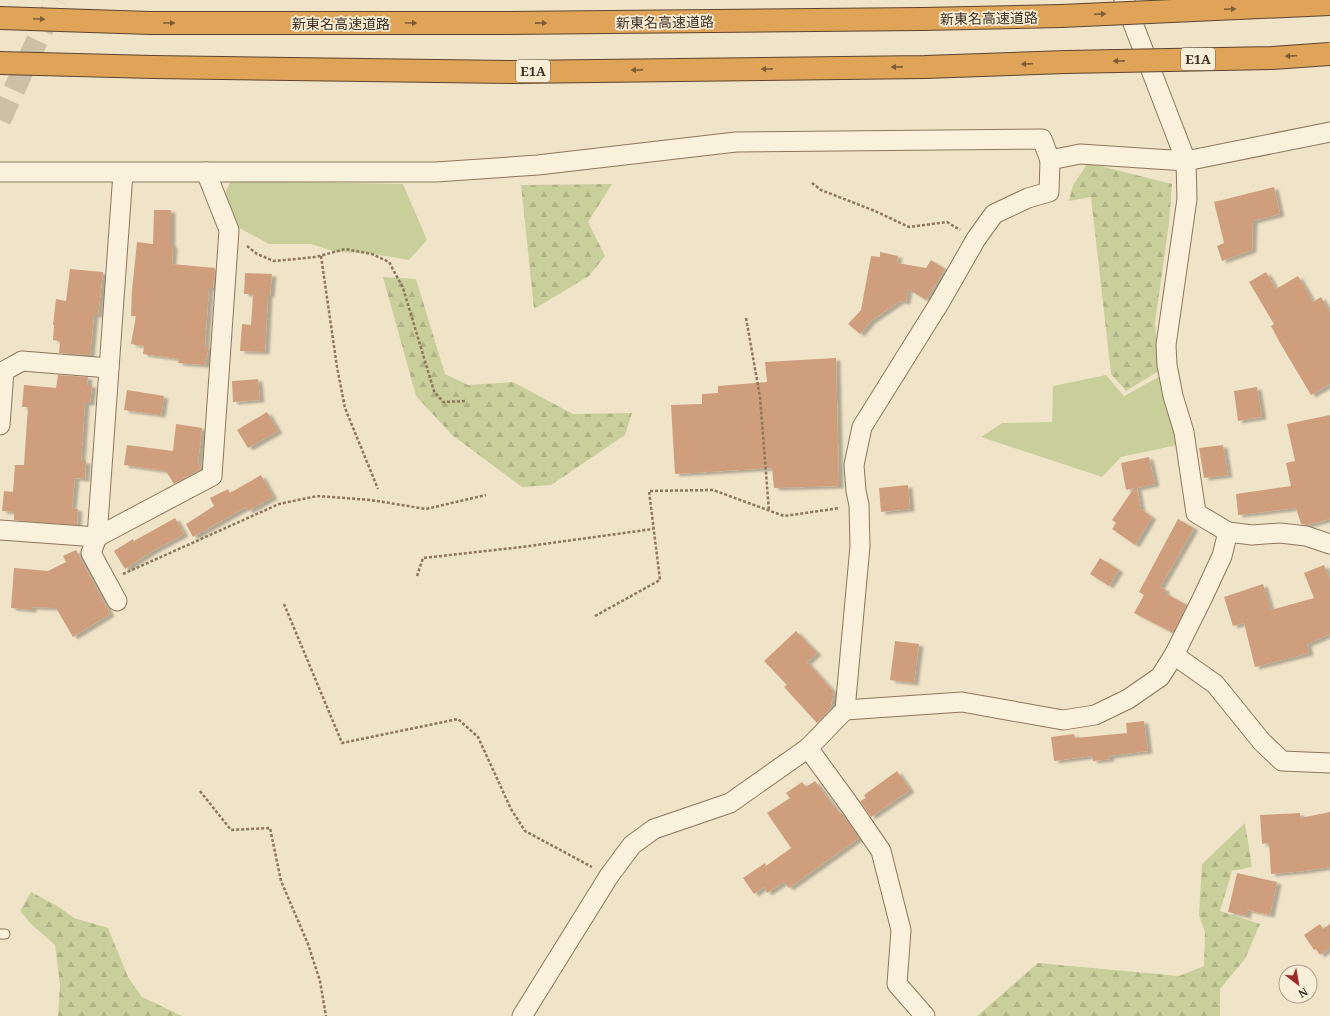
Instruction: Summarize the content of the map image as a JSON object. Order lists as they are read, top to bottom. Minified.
{"streets":{"highway":["新東名高速道路","E1A"]},"north":"bottom right"}
